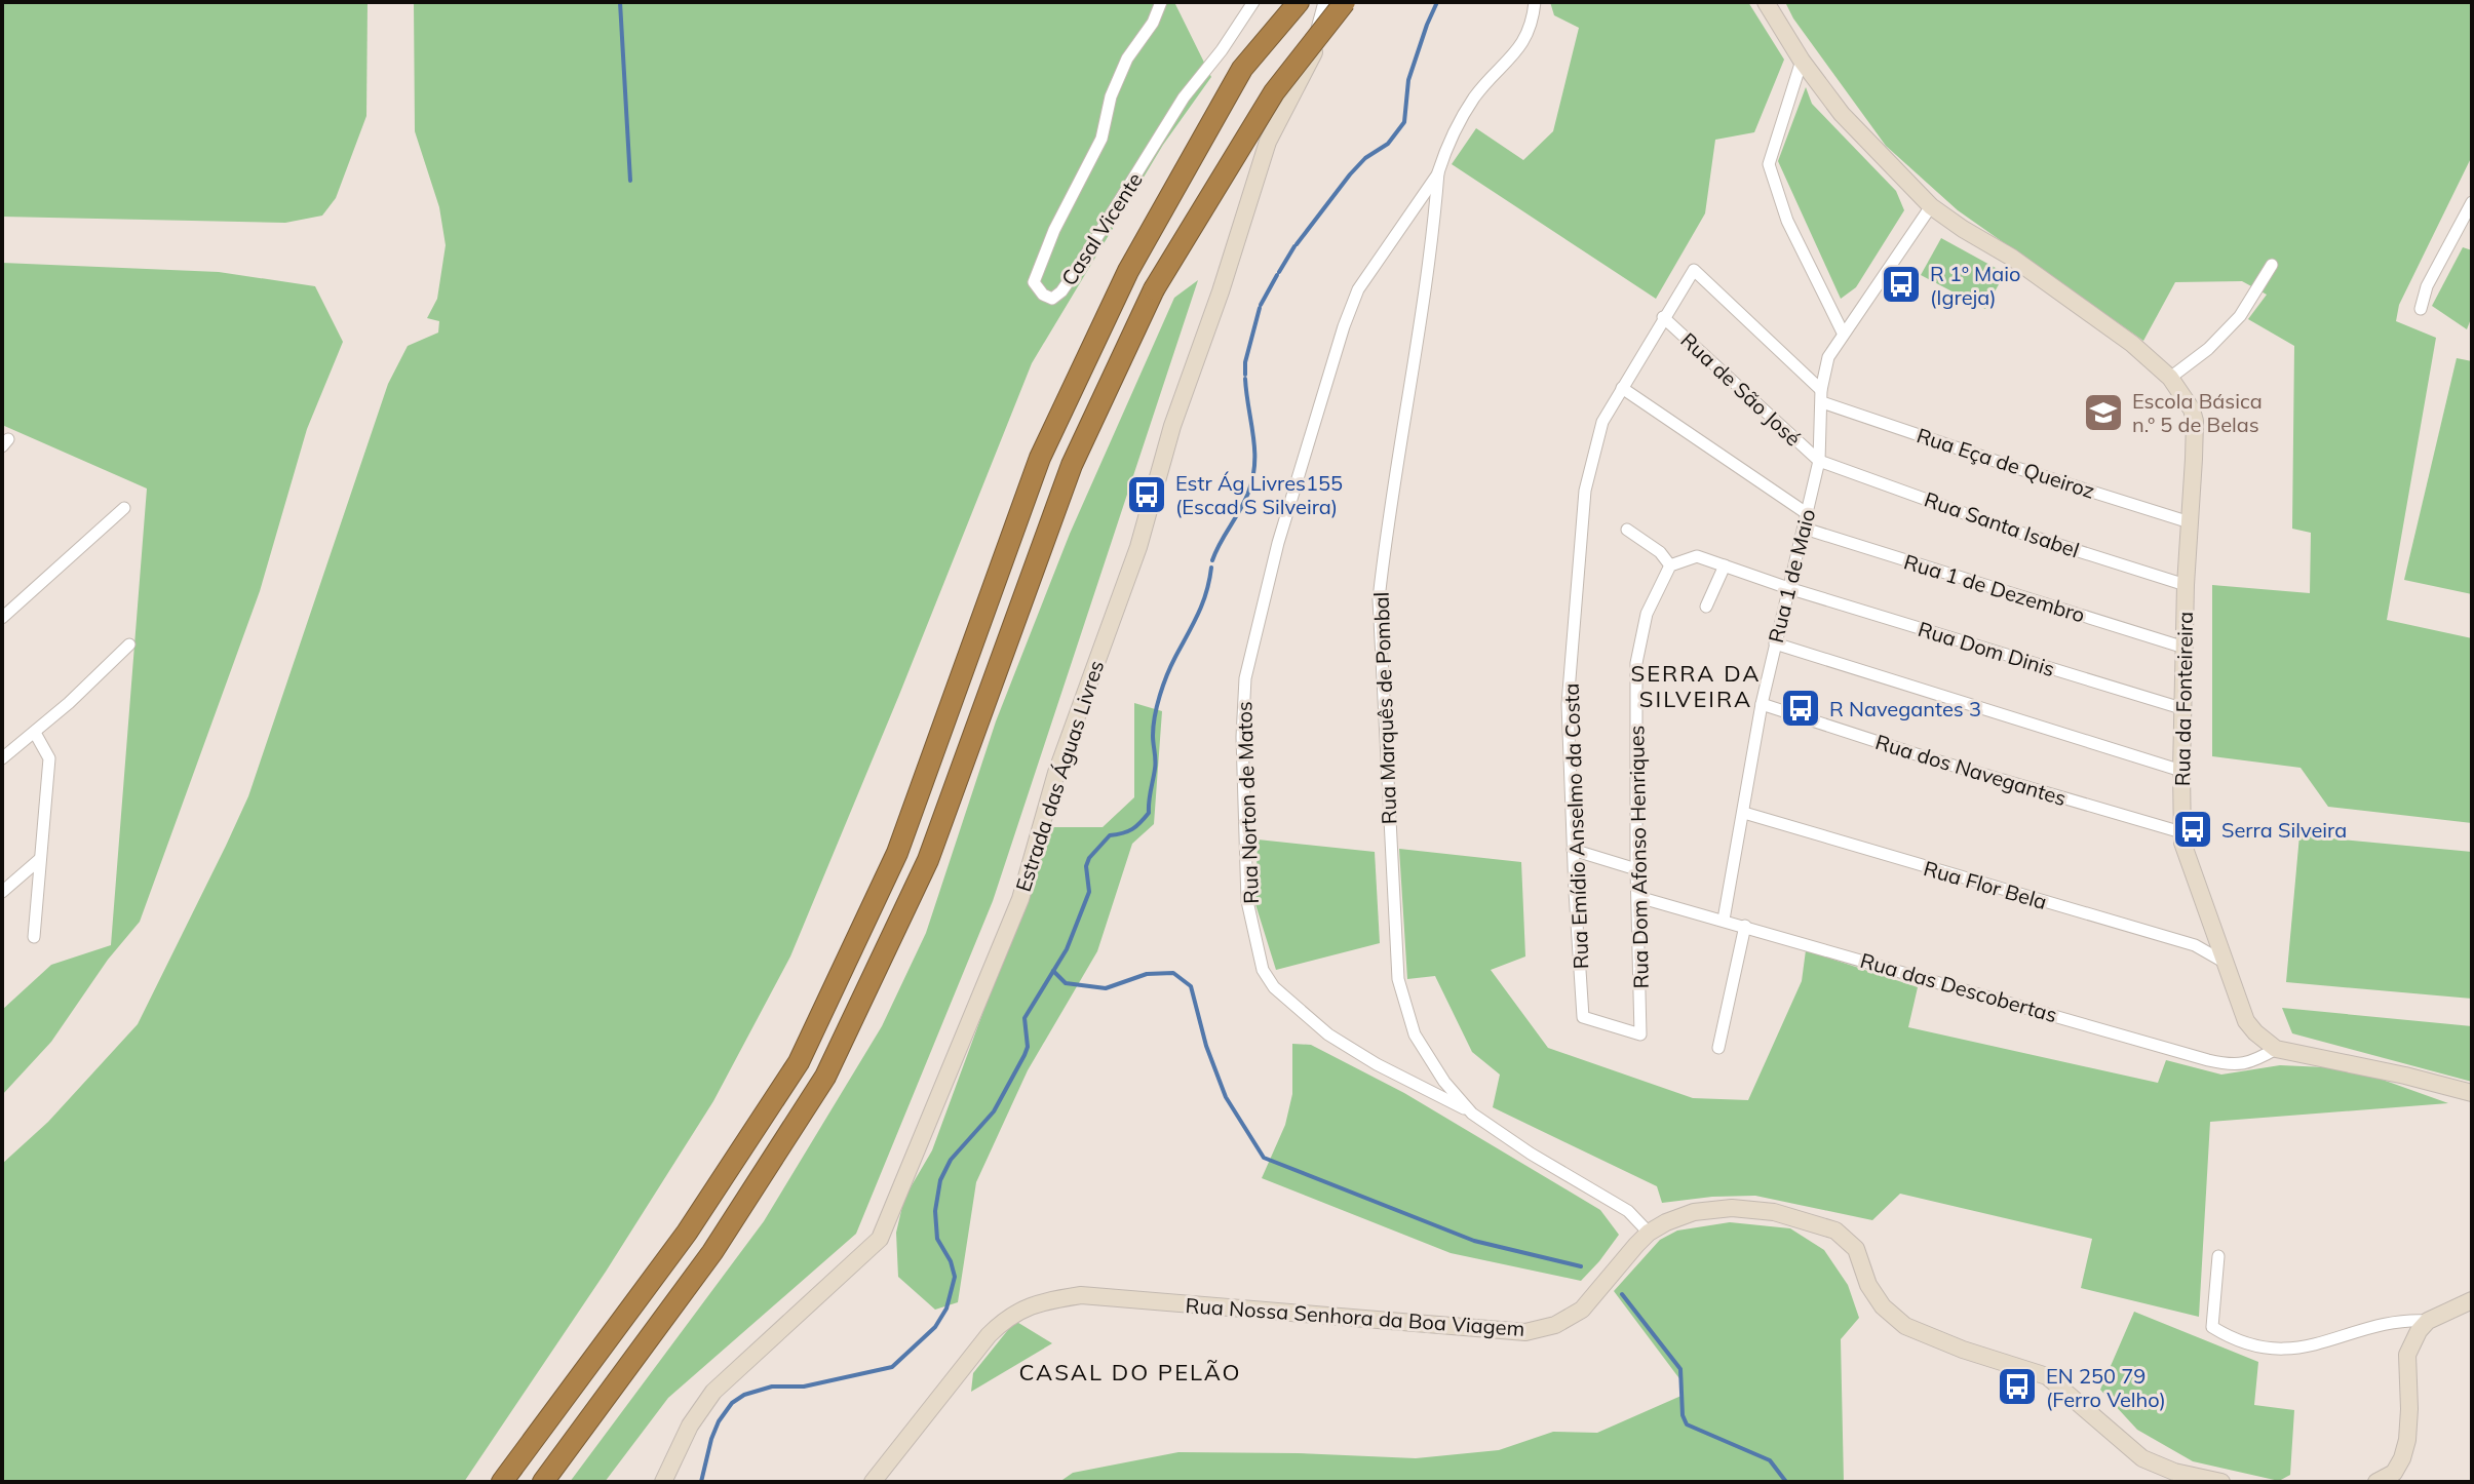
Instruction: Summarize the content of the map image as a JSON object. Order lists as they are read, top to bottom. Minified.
{"streets":{"street":["Casal Vicente","Rua de São José","Rua Eça de Queiroz","Rua Santa Isabel","Rua 1 de Maio","Rua 1 de Dezembro","Rua Dom Dinis","Rua da Fonteireira","Rua Marquês de Pombal","Rua dos Navegantes","Estrada das Águas Livres","Rua Norton de Matos","Rua Emídio Anselmo da Costa","Rua Dom Afonso Henriques","Rua Flor Bela","Rua das Descobertas","Rua Nossa Senhora da Boa Viagem"]},"crossings":[["Rua de São José","Rua Santa Isabel"],["Rua de São José","Rua 1 de Maio"],["Rua de São José","Rua Emídio Anselmo da Costa"],["Rua Eça de Queiroz","Rua 1 de Maio"],["Rua Eça de Queiroz","Rua da Fonteireira"],["Rua Eça de Queiroz","Rua Emídio Anselmo da Costa"],["Rua Santa Isabel","Rua 1 de Maio"],["Rua Santa Isabel","Rua da Fonteireira"],["Rua 1 de Maio","Rua 1 de Dezembro"],["Rua 1 de Maio","Rua Dom Dinis"],["Rua 1 de Maio","Rua da Fonteireira"],["Rua 1 de Maio","Rua dos Navegantes"],["Rua 1 de Maio","Rua Emídio Anselmo da Costa"],["Rua 1 de Maio","Rua Flor Bela"],["Rua 1 de Maio","Rua das Descobertas"],["Rua 1 de Dezembro","Rua da Fonteireira"],["Rua Dom Dinis","Rua da Fonteireira"],["Rua da Fonteireira","Rua dos Navegantes"],["Rua da Fonteireira","Rua Flor Bela"],["Rua da Fonteireira","Rua das Descobertas"],["Rua Marquês de Pombal","Rua Norton de Matos"],["Rua Marquês de Pombal","Rua Nossa Senhora da Boa Viagem"],["Rua Emídio Anselmo da Costa","Rua Dom Afonso Henriques"],["Rua Dom Afonso Henriques","Rua das Descobertas"]],"districts":["SERRA DA SILVEIRA","CASAL DO PELÃO"],"places":{"bus stop":["R 1º Maio (Igreja)","Estr Ág Livres155 (Escad S Silveira)","R Navegantes 3","Serra Silveira","EN 250 79 (Ferro Velho)"],"school or university":["Escola Básica n.º 5 de Belas"]}}
